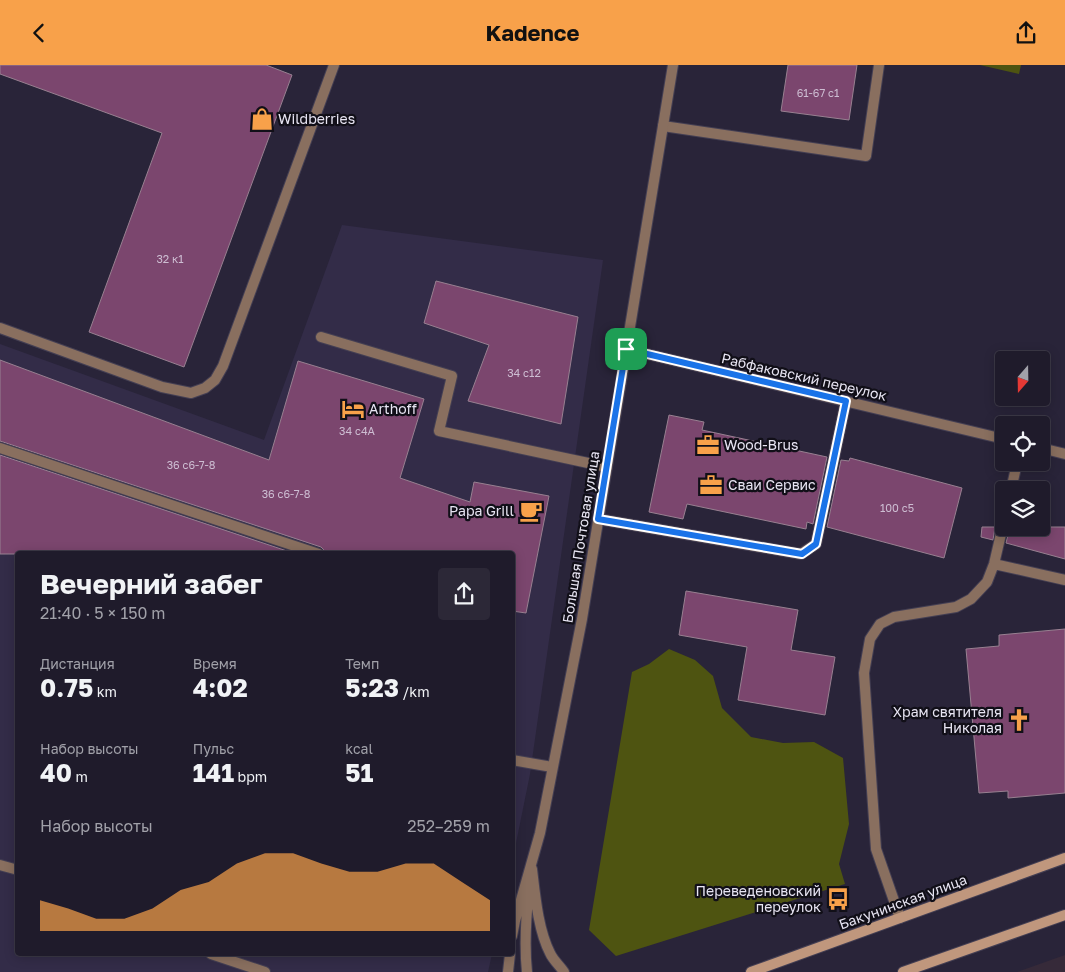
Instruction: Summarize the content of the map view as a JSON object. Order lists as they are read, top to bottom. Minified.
{"streets":{"main road":["Бакунинская улица"],"street":["Рабфаковский переулок","Большая Почтовая улица"]},"crossings":[["Рабфаковский переулок","Большая Почтовая улица"]],"places":{"shop":["Wildberries"],"hotel":["Arthoff"],"office":["Wood-Brus","Сваи Сервис"],"cafe":["Papa Grill"],"church":["Храм святителя Николая"],"bus stop":["Переведеновский переулок"]},"house_numbers":["61-67 с1","32 к1","34 с12","34 с4А","36 с6-7-8","36 с6-7-8","100 с5"],"north":"bottom","page":{"header":"Kadence","heading":["Вечерний забег","21:40 · 5 × 150 m"],"stats":[["Дистанция","0.75 km"],["Время","4:02"],["Темп","5:23 /km"],["Набор высоты","40 m"],["Пульс","141 bpm"],["kcal","51"]],"chart":["Набор высоты","252–259 m"]}}
